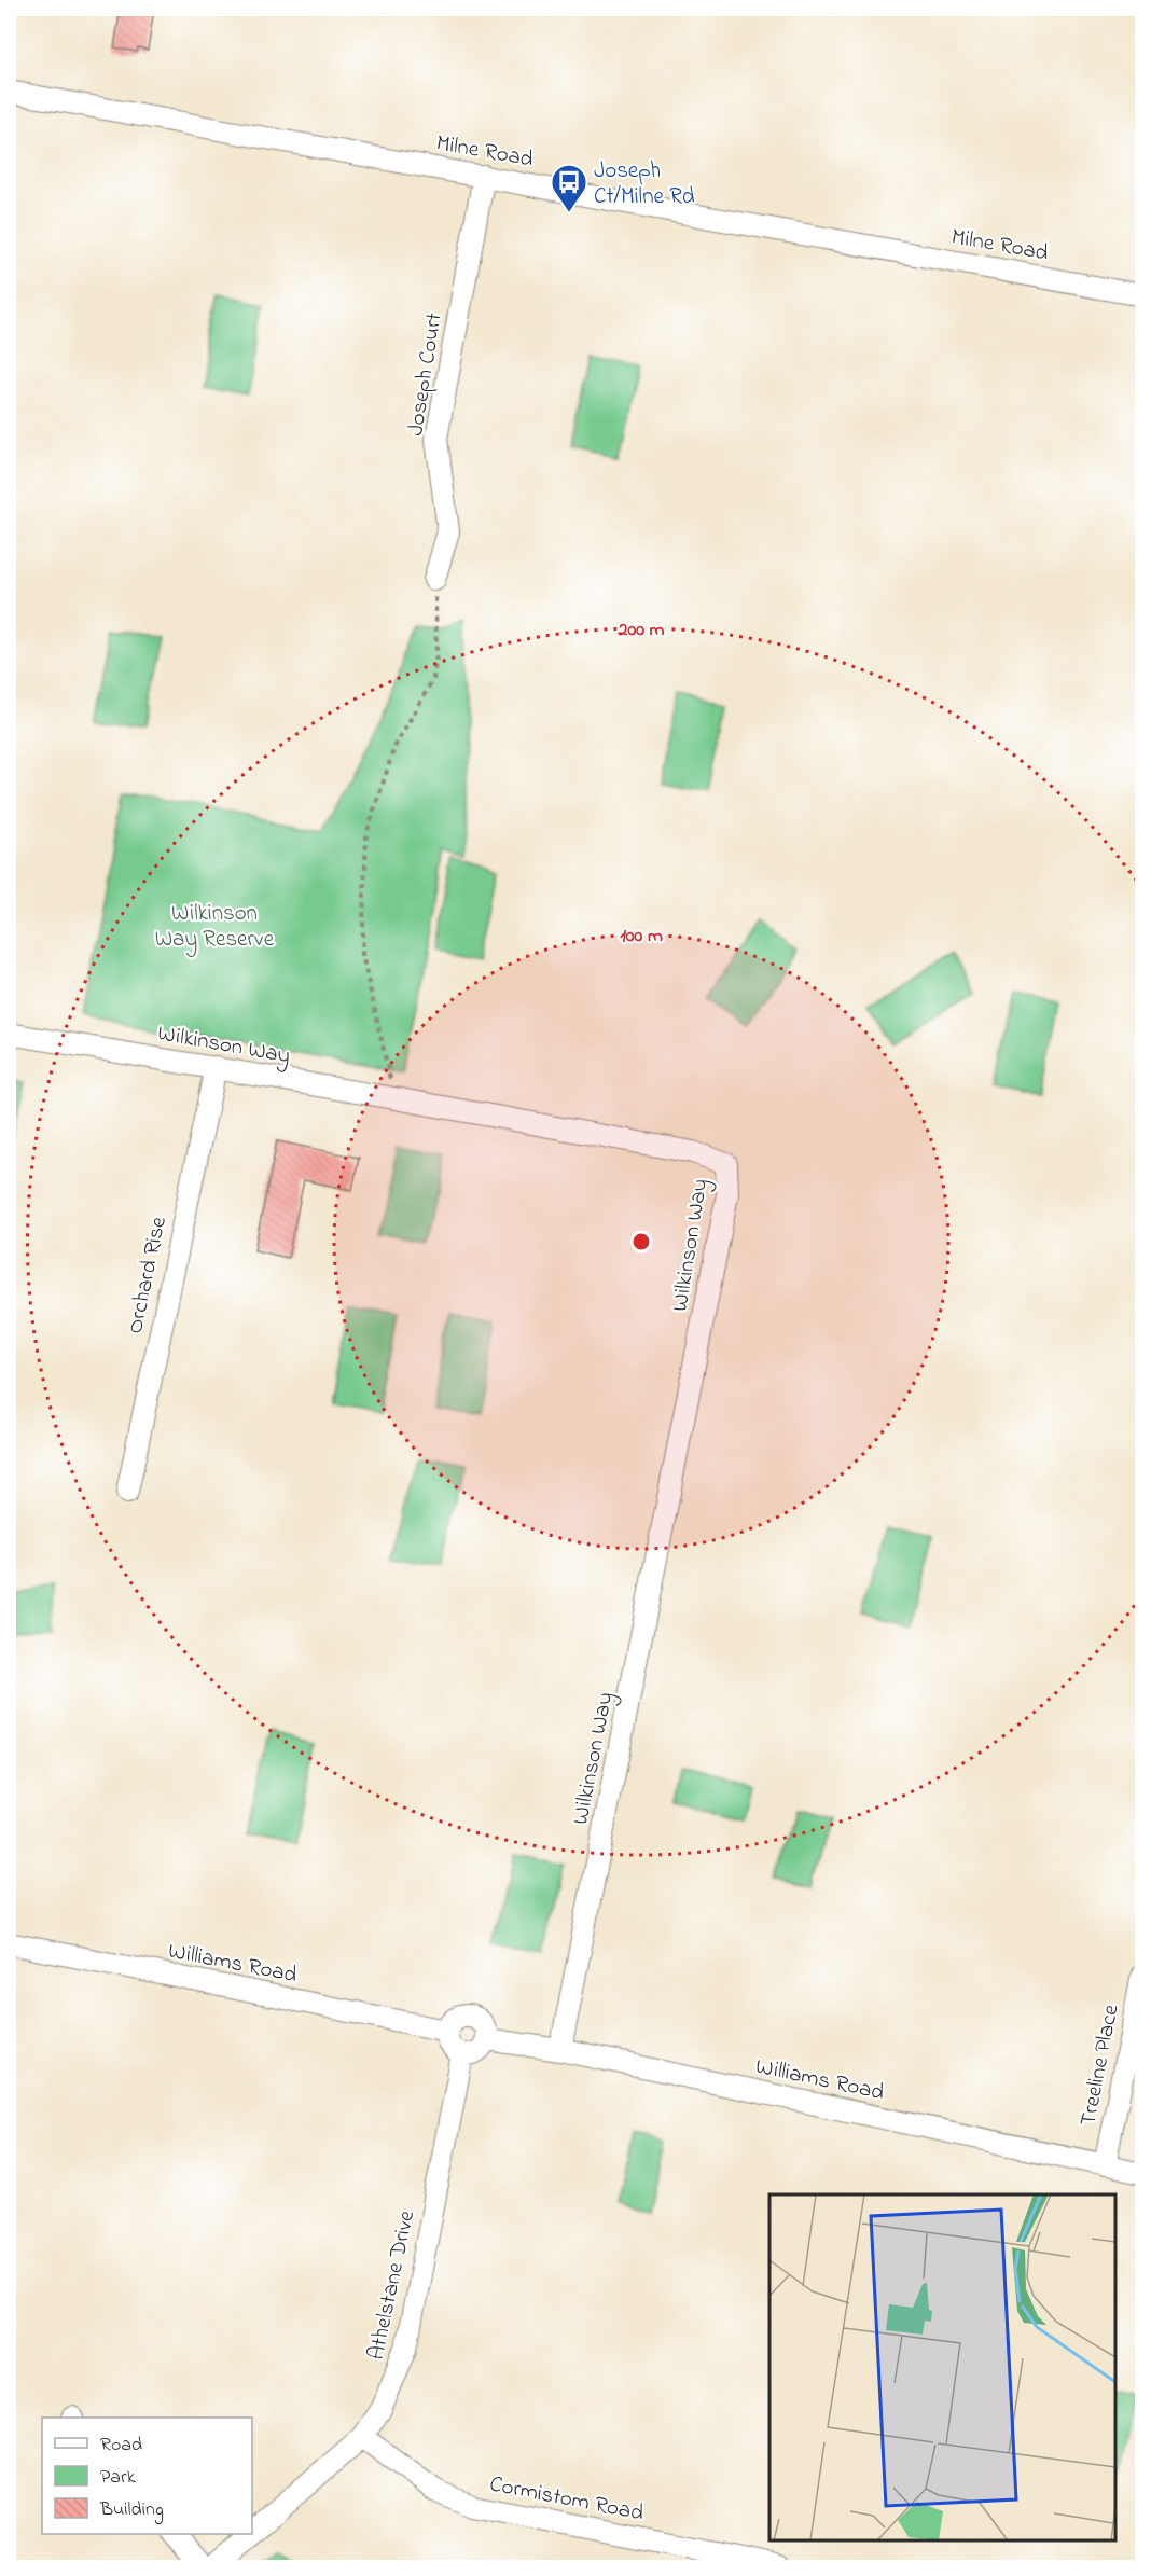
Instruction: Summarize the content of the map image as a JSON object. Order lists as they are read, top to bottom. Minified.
{"streets":{"street":["Milne Road","Joseph Court","Wilkinson Way","Orchard Rise","Williams Road","Treeline Place","Athelstane Drive","Cormistom Road"]},"crossings":[["Milne Road","Joseph Court"],["Wilkinson Way","Orchard Rise"],["Wilkinson Way","Williams Road"],["Williams Road","Treeline Place"],["Williams Road","Athelstane Drive"],["Athelstane Drive","Cormistom Road"]],"parks":["Wilkinson Way Reserve"],"places":{"bus stop":["Joseph Ct/Milne Rd"]},"legend":["Road","Park","Building"],"rings":["200 m","100 m"]}
